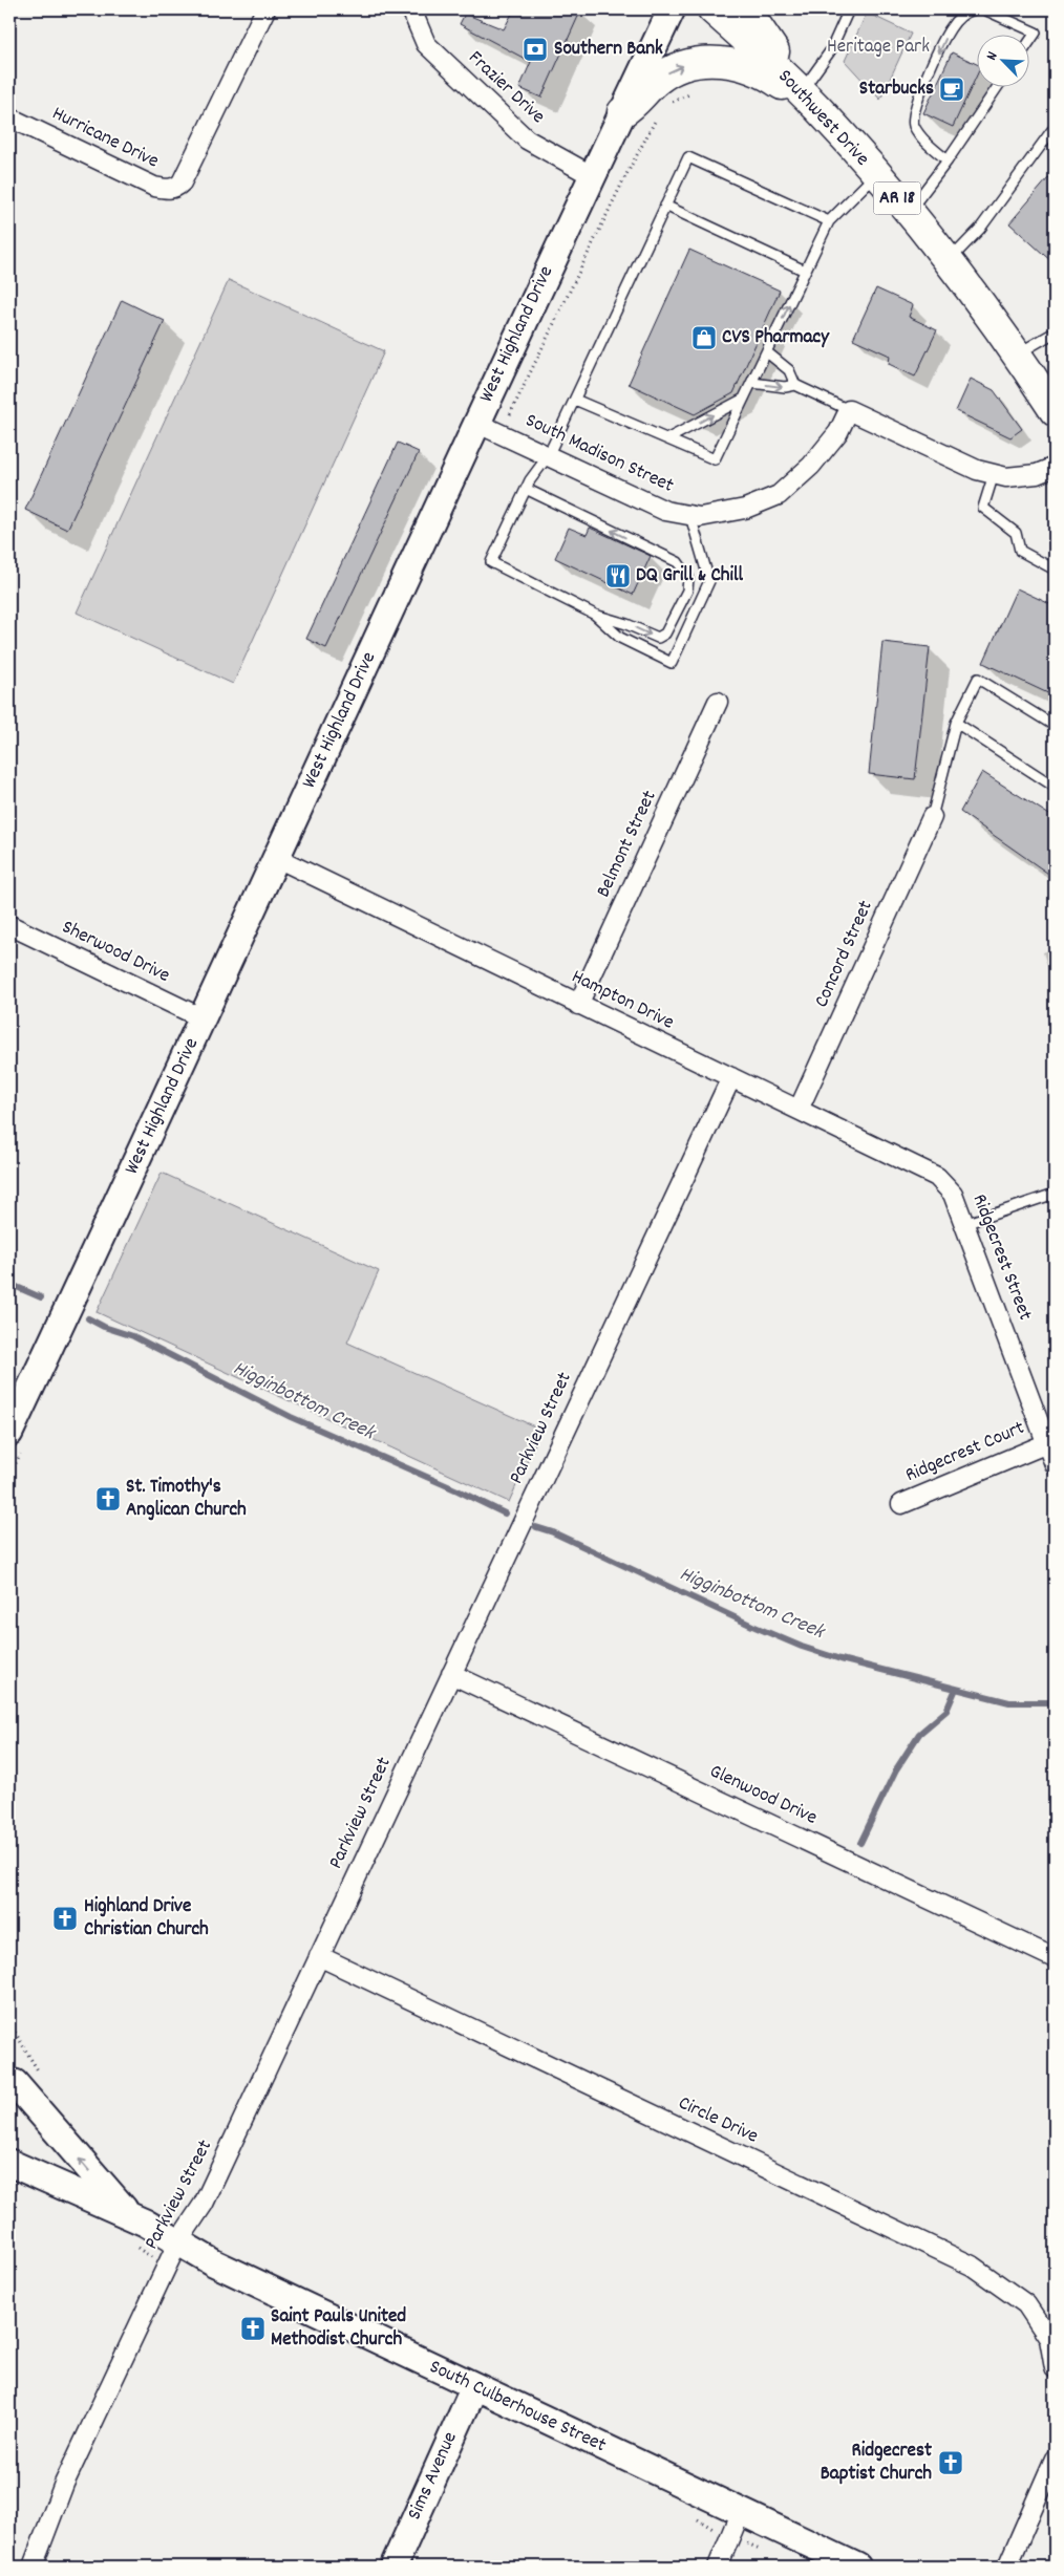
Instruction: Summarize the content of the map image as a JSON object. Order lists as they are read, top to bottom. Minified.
{"streets":{"main road":["Southwest Drive","AR 18"],"street":["Frazier Drive","Hurricane Drive","West Highland Drive","South Madison Street","Belmont Street","Sherwood Drive","Concord Street","Hampton Drive","Ridgecrest Street","Parkview Street","Ridgecrest Court","Glenwood Drive","Circle Drive","South Culberhouse Street","Sims Avenue"]},"crossings":[["Frazier Drive","West Highland Drive"],["West Highland Drive","South Madison Street"],["West Highland Drive","Sherwood Drive"],["West Highland Drive","Hampton Drive"],["Belmont Street","Hampton Drive"],["Concord Street","Hampton Drive"],["Hampton Drive","Ridgecrest Street"],["Hampton Drive","Parkview Street"],["Ridgecrest Street","Ridgecrest Court"],["Parkview Street","Glenwood Drive"],["Parkview Street","Circle Drive"],["Parkview Street","South Culberhouse Street"],["South Culberhouse Street","Sims Avenue"]],"water":["Higginbottom Creek"],"parks":["Heritage Park"],"places":{"bank":["Southern Bank"],"cafe":["Starbucks"],"shop":["CVS Pharmacy"],"restaurant":["DQ Grill & Chill"],"church":["St. Timothy's Anglican Church","Highland Drive Christian Church","Saint Pauls United Methodist Church","Ridgecrest Baptist Church"]},"north":"top left"}
